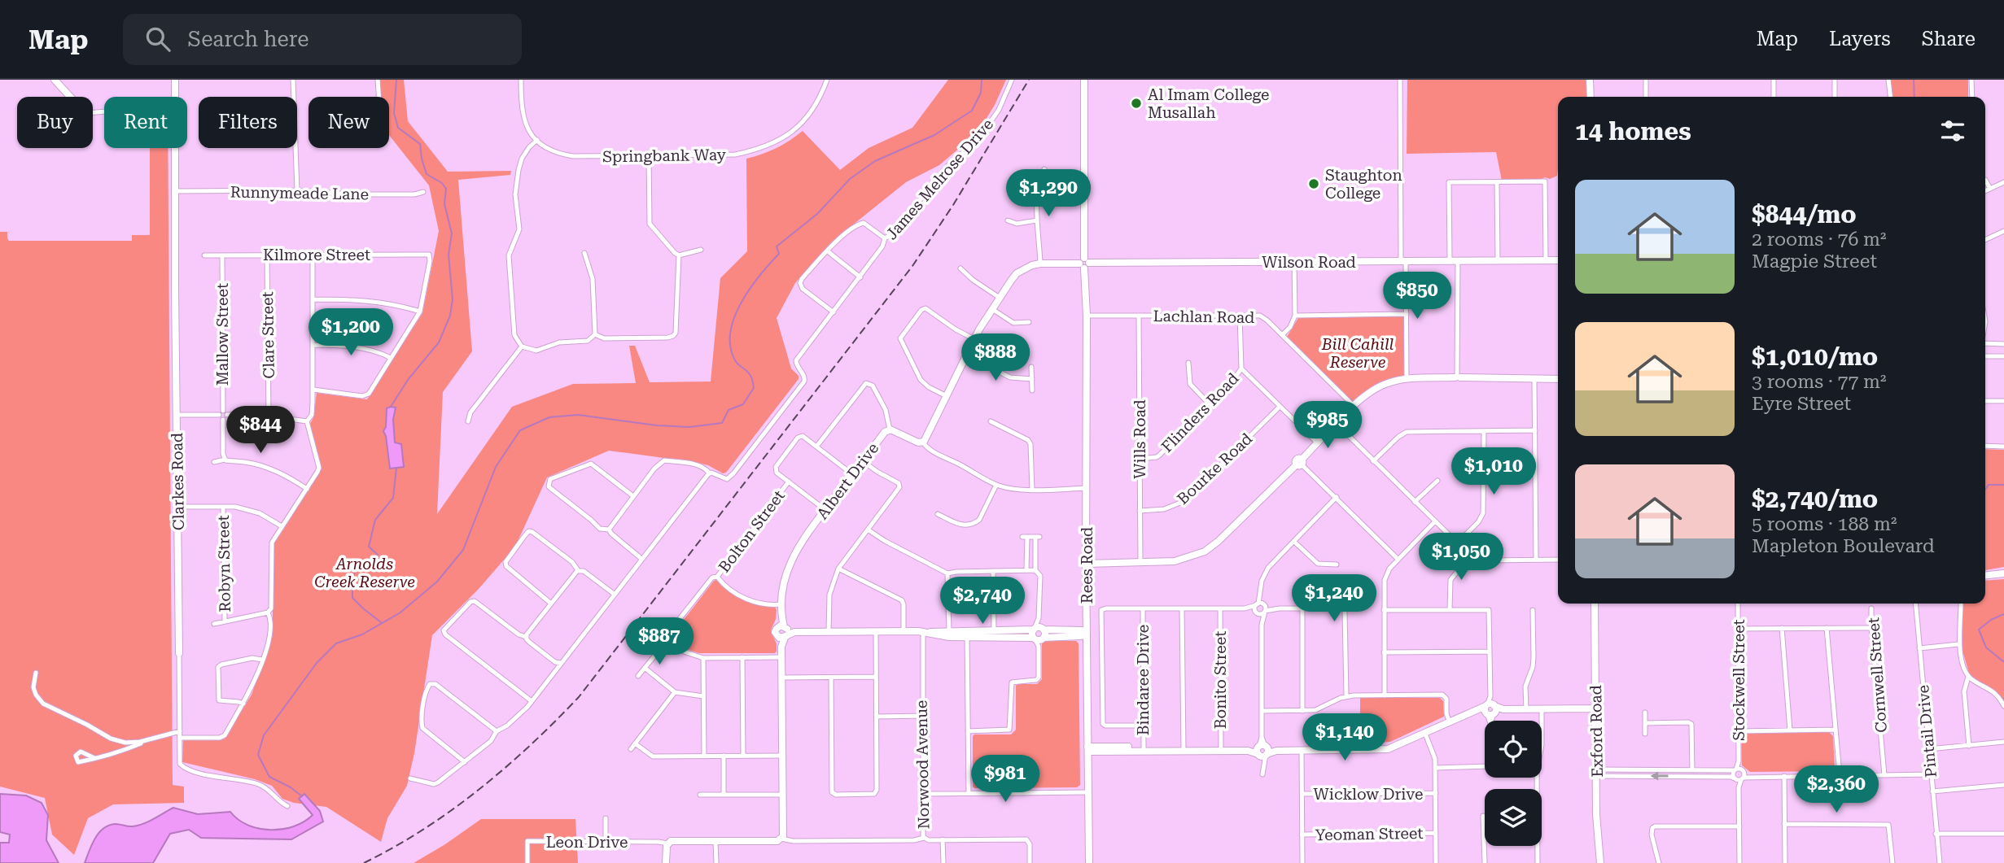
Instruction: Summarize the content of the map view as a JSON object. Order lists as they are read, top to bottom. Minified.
{"streets":{"street":["Springbank Way","James Melrose Drive","Runnymeade Lane","Kilmore Street","Wilson Road","Lachlan Road","Mallow Street","Clare Street","Flinders Road","Wills Road","Bourke Road","Albert Drive","Clarkes Road","Bolton Street","Robyn Street","Rees Road","Cornwell Street","Bindaree Drive","Bonito Street","Stockwell Street","Exford Road","Pintail Drive","Norwood Avenue","Wicklow Drive","Yeoman Street","Leon Drive"]},"crossings":[["Runnymeade Lane","Clarkes Road"],["Kilmore Street","Mallow Street"],["Kilmore Street","Clare Street"],["Wilson Road","Rees Road"],["Lachlan Road","Flinders Road"],["Lachlan Road","Wills Road"],["Lachlan Road","Rees Road"],["Flinders Road","Wills Road"],["Wills Road","Bourke Road"],["Albert Drive","Bolton Street"]],"parks":["Bill Cahill Reserve","Arnolds Creek Reserve"],"places":["Al Imam College Musallah","Staughton College"],"page":{"header":"Map","search":"Search here","nav":["Map","Layers","Share"],"chip":["Buy","Rent","Filters","New"],"heading":"14 homes","list":[{"name":"$844/mo","note":"2 rooms · 76 m² · Magpie Street"},{"name":"$1,010/mo","note":"3 rooms · 77 m² · Eyre Street"},{"name":"$2,740/mo","note":"5 rooms · 188 m² · Mapleton Boulevard"}],"price":["$1,290","$850","$1,200","$888","$985","$844","$1,010","$1,050","$1,240","$2,740","$887","$1,140","$981","$2,360"]}}
